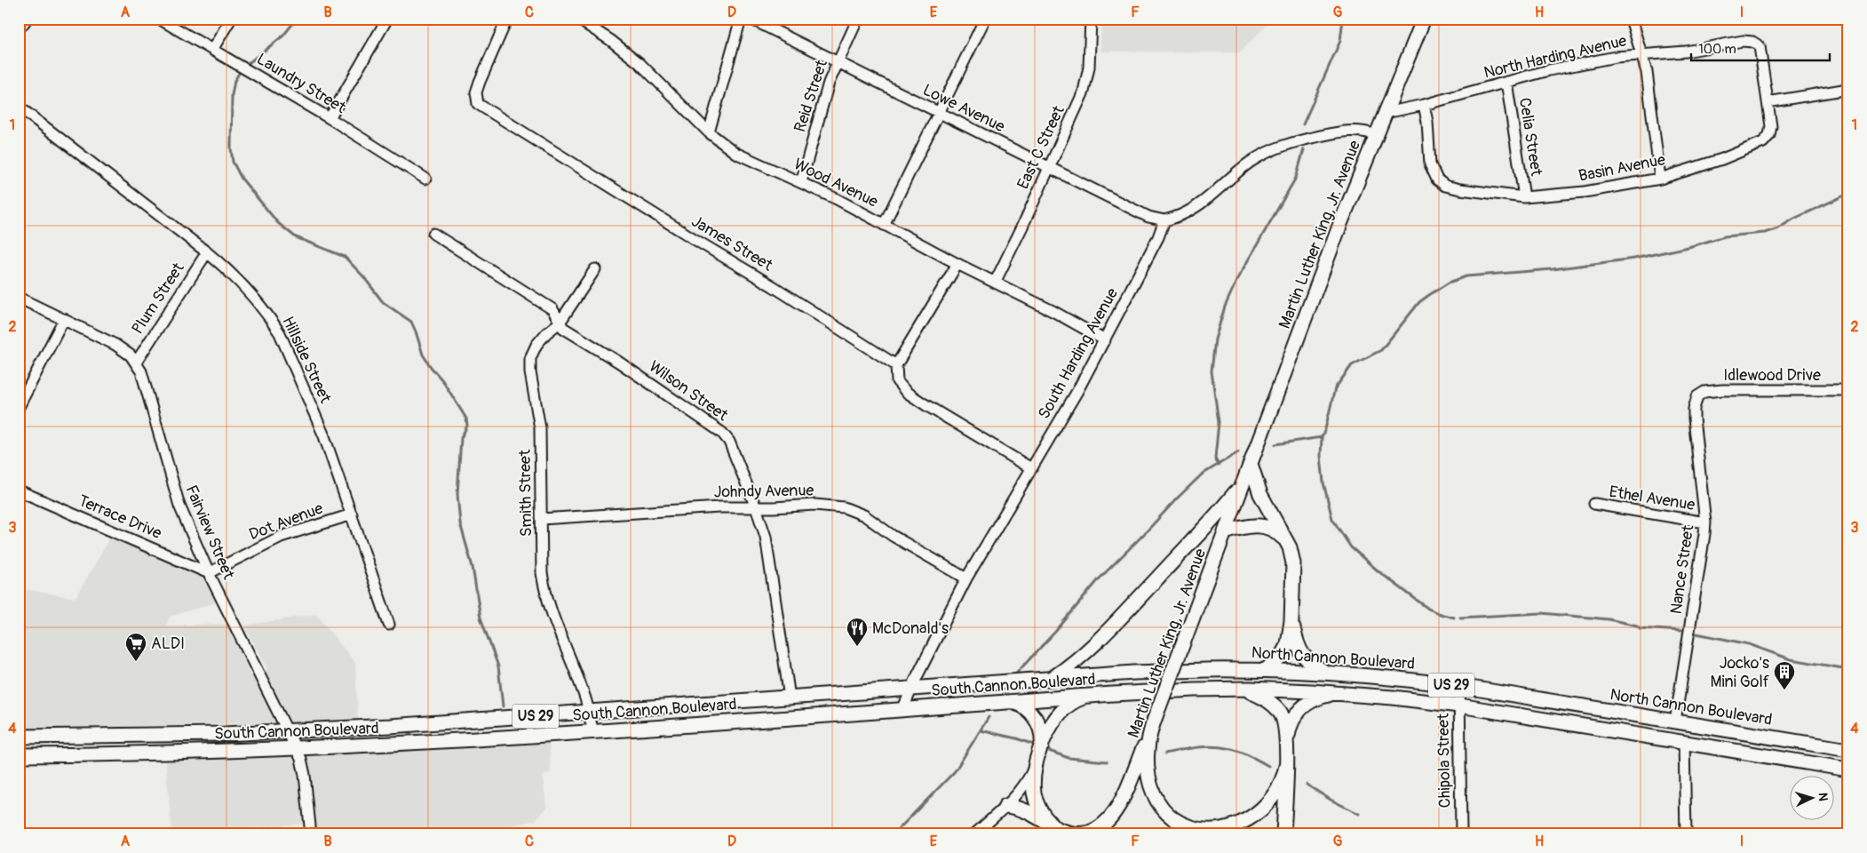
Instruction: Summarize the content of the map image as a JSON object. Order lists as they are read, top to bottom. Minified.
{"streets":{"main road":["Martin Luther King, Jr. Avenue","North Cannon Boulevard","South Cannon Boulevard","US 29"],"street":["North Harding Avenue","Laundry Street","Reid Street","Lowe Avenue","Celia Street","East C Street","Basin Avenue","Wood Avenue","James Street","Plum Street","South Harding Avenue","Hillside Street","Idlewood Drive","Wilson Street","Johndy Avenue","Smith Street","Ethel Avenue","Terrace Drive","Dot Avenue","Fairview Street","Nance Street","Chipola Street"]},"crossings":[["North Harding Avenue","Celia Street"],["North Harding Avenue","Basin Avenue"],["North Harding Avenue","Martin Luther King, Jr. Avenue"],["Reid Street","Lowe Avenue"],["Reid Street","Wood Avenue"],["Lowe Avenue","East C Street"],["Lowe Avenue","South Harding Avenue"],["Celia Street","Basin Avenue"],["East C Street","Wood Avenue"],["Wood Avenue","South Harding Avenue"],["Plum Street","Hillside Street"],["Plum Street","Fairview Street"],["South Harding Avenue","Johndy Avenue"],["South Harding Avenue","South Cannon Boulevard"],["Hillside Street","Dot Avenue"],["Idlewood Drive","Nance Street"],["Wilson Street","Johndy Avenue"],["Wilson Street","Smith Street"],["Wilson Street","South Cannon Boulevard"],["Johndy Avenue","Smith Street"],["Smith Street","South Cannon Boulevard"],["Ethel Avenue","Nance Street"],["Terrace Drive","Dot Avenue"],["Terrace Drive","Fairview Street"],["Dot Avenue","Fairview Street"],["Fairview Street","South Cannon Boulevard"],["Nance Street","North Cannon Boulevard"],["North Cannon Boulevard","South Cannon Boulevard"],["North Cannon Boulevard","Chipola Street"],["South Cannon Boulevard","US 29"],["US 29","Chipola Street"]],"places":{"restaurant":["McDonald's"],"supermarket":["ALDI"],"building":["Jocko's Mini Golf"]},"scale_bar":"100 m","north":"right","grid":{"columns":["A","B","C","D","E","F","G","H","I"],"rows":["1","2","3","4"]}}
